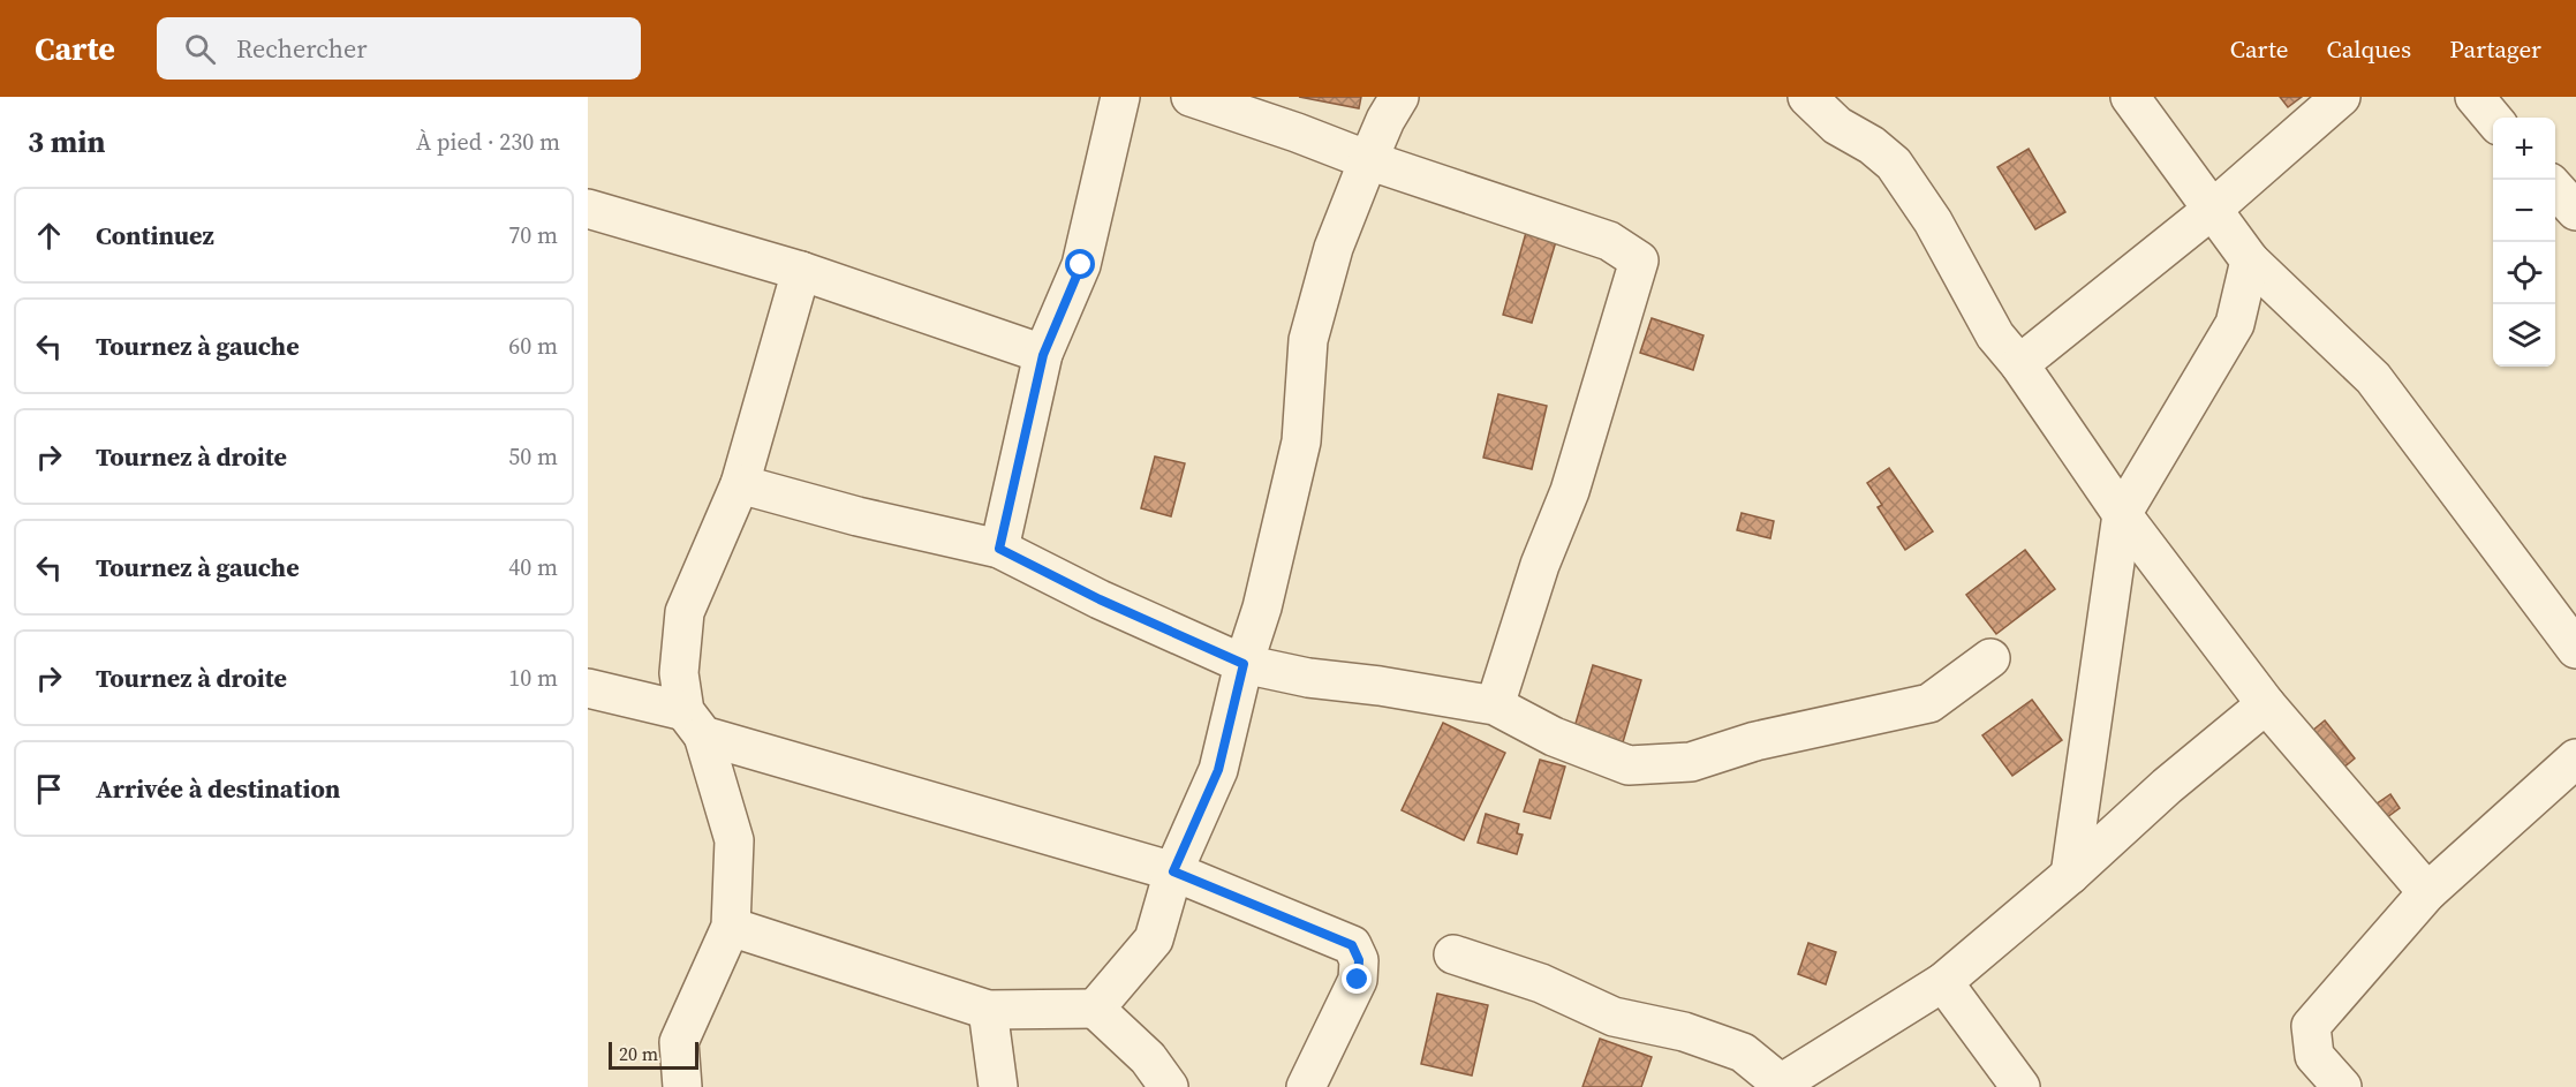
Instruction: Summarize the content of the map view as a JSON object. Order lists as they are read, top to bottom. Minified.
{"scale_bar":"20 m","page":{"header":"Carte","search":"Rechercher","nav":["Carte","Calques","Partager"],"heading":["3 min","À pied · 230 m"],"map_buttons":["+","−"],"list":[["Continuez","70 m"],["Tournez à gauche","60 m"],["Tournez à droite","50 m"],["Tournez à gauche","40 m"],["Tournez à droite","10 m"],"Arrivée à destination"],"scale":"20 m"}}
